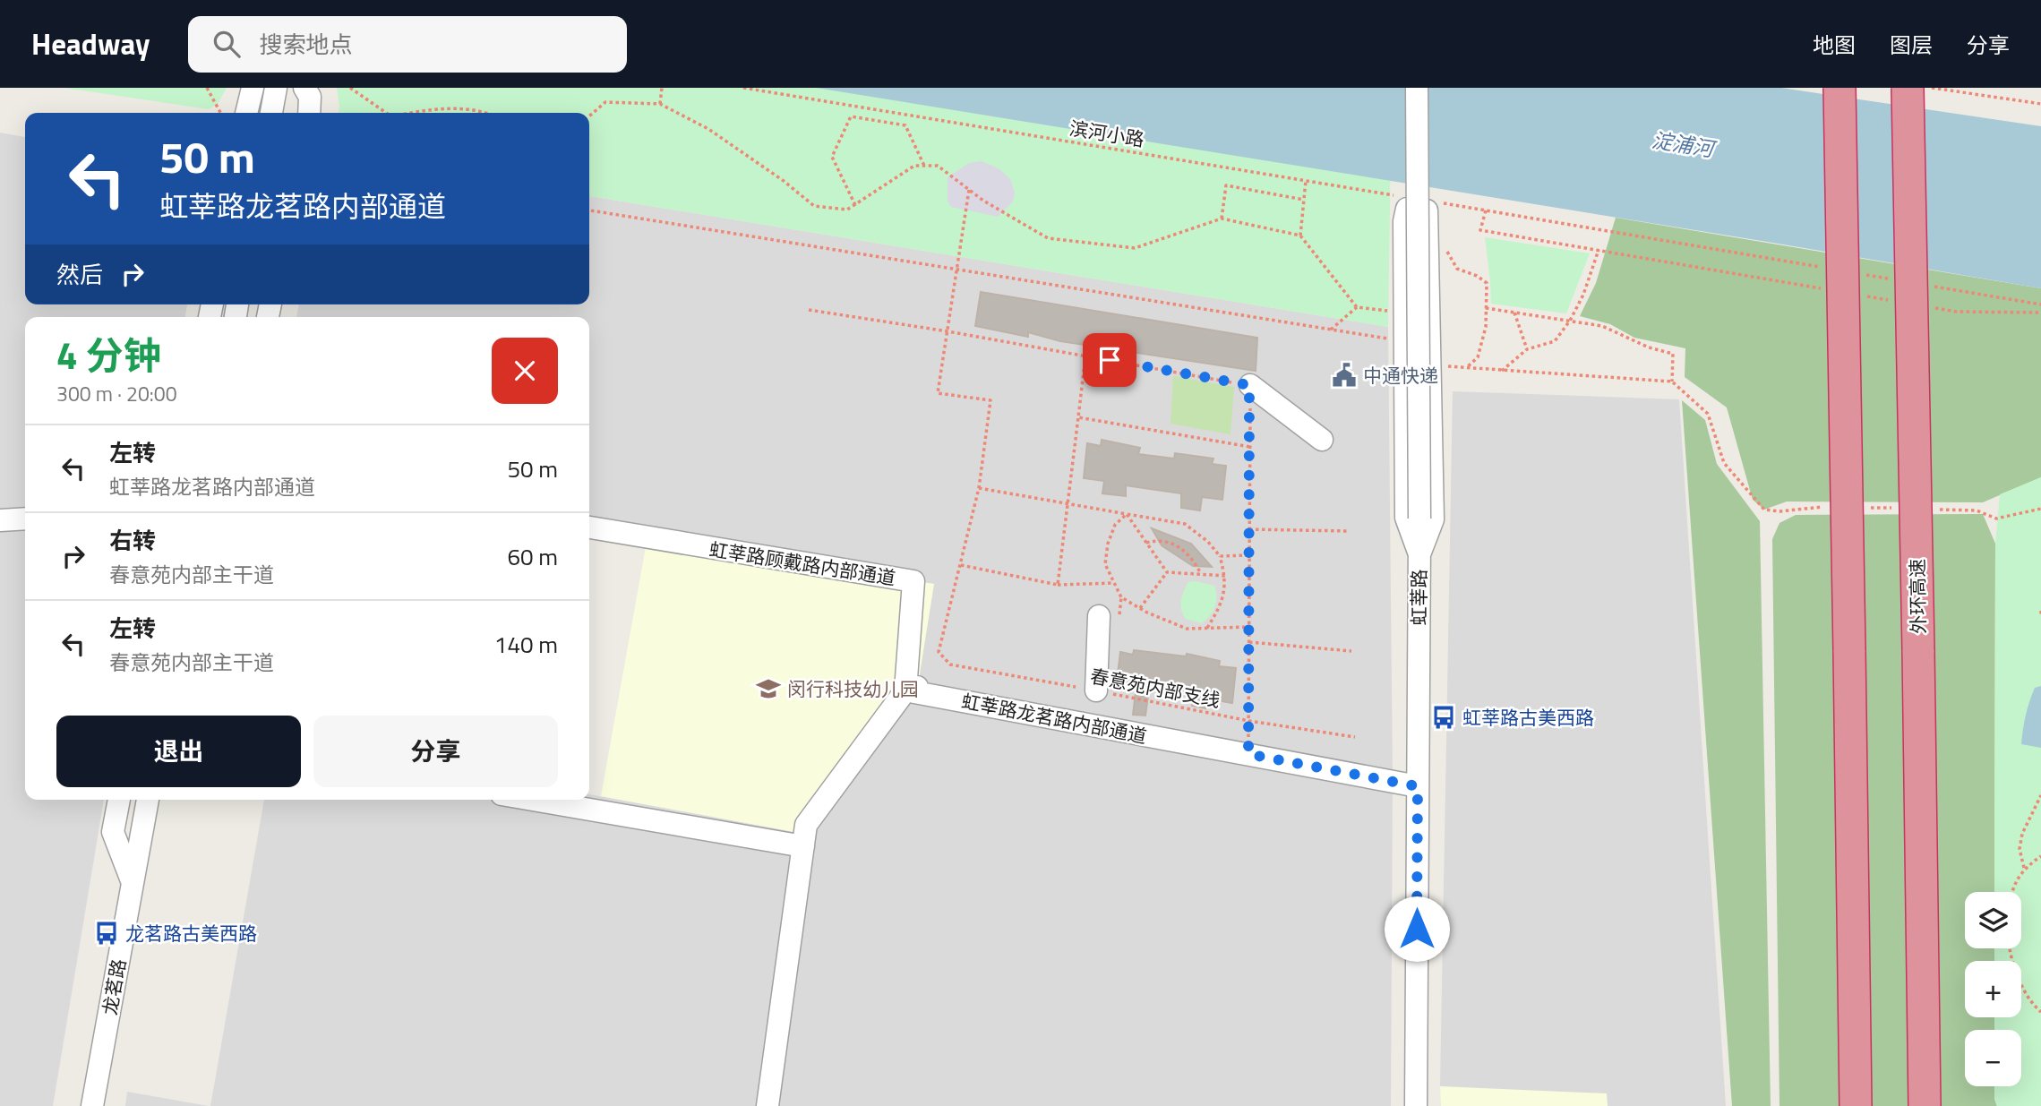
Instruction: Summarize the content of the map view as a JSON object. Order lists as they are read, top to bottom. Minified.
{"streets":{"highway":["外环高速"],"street":["虹莘路顾戴路内部通道","虹莘路","虹莘路龙茗路内部通道","龙茗路"],"path":["滨河小路","春意苑内部支线"]},"crossings":[["虹莘路顾戴路内部通道","虹莘路龙茗路内部通道"],["虹莘路","虹莘路龙茗路内部通道"]],"water":["淀浦河"],"places":{"public building":["中通快递"],"school or university":["闵行科技幼儿园"],"bus stop":["虹莘路古美西路","龙茗路古美西路"]},"page":{"header":"Headway","search":"搜索地点","nav":["地图","图层","分享"],"turn":["50 m","虹莘路龙茗路内部通道"],"then":"然后","heading":["4 分钟","300 m · 20:00"],"list":[{"name":"左转","note":"虹莘路龙茗路内部通道","value":"50 m"},{"name":"右转","note":"春意苑内部主干道","value":"60 m"},{"name":"左转","note":"春意苑内部主干道","value":"140 m"}],"buttons":["退出","分享"],"map_buttons":["+","−"]}}
